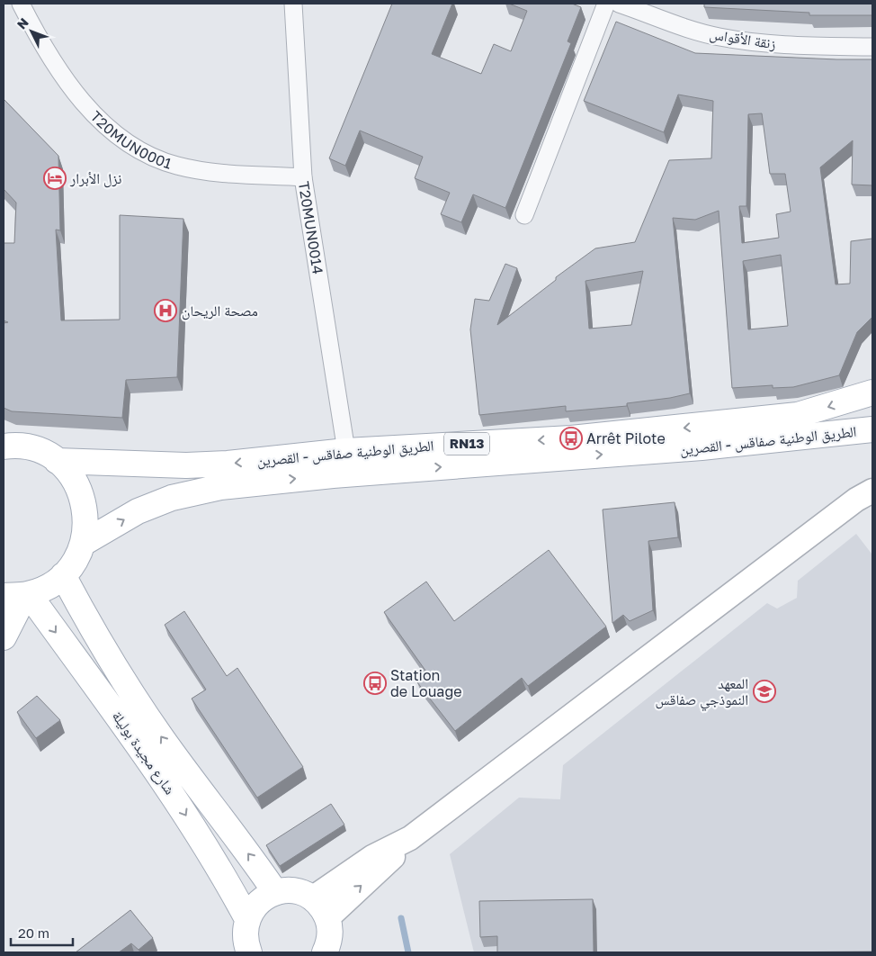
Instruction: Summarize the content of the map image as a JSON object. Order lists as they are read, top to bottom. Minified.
{"streets":{"main road":["الطريق الوطنية صفاقس - القصرين","RN13","شارع مجيدة بوليلة"],"street":["زنقة الأقواس","T20MUN0001","T20MUN0014"]},"crossings":[["T20MUN0001","T20MUN0014"],["T20MUN0014","الطريق الوطنية صفاقس - القصرين"]],"places":{"hotel":["نزل الأبرار"],"hospital":["مصحة الريحان"],"bus stop":["Arrêt Pilote","Station de Louage"],"school or university":["المعهد النموذجي صفاقس"]},"scale_bar":"20 m","north":"top left"}
